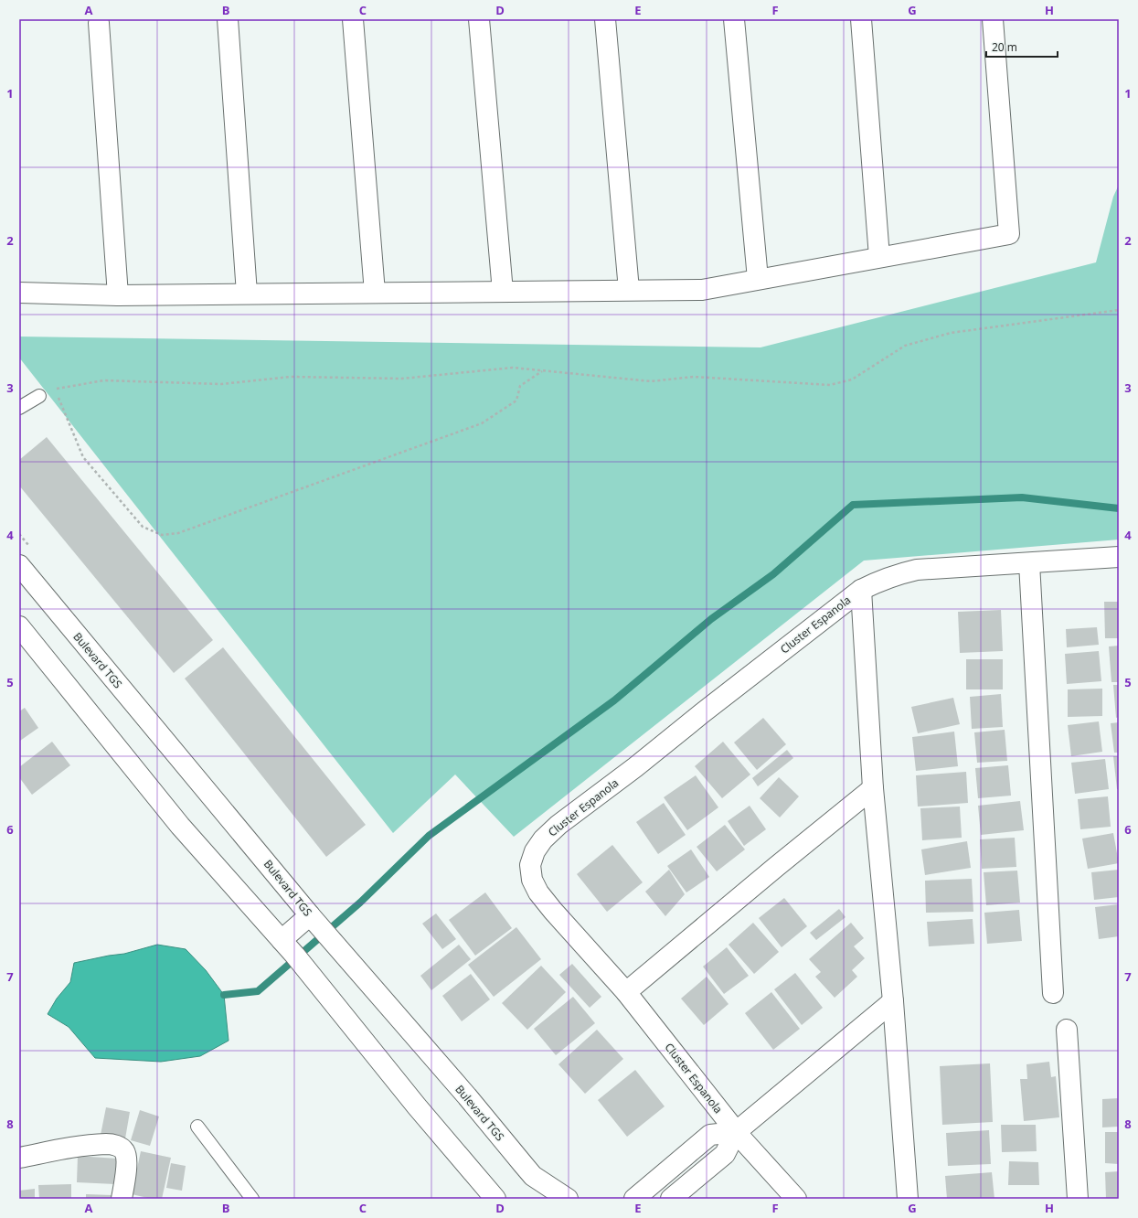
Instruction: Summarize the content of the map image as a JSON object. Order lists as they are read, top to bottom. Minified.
{"streets":{"street":["Cluster Espanola","Bulevard TGS"]},"scale_bar":"20 m","grid":{"columns":["A","B","C","D","E","F","G","H"],"rows":["1","2","3","4","5","6","7","8"]}}
